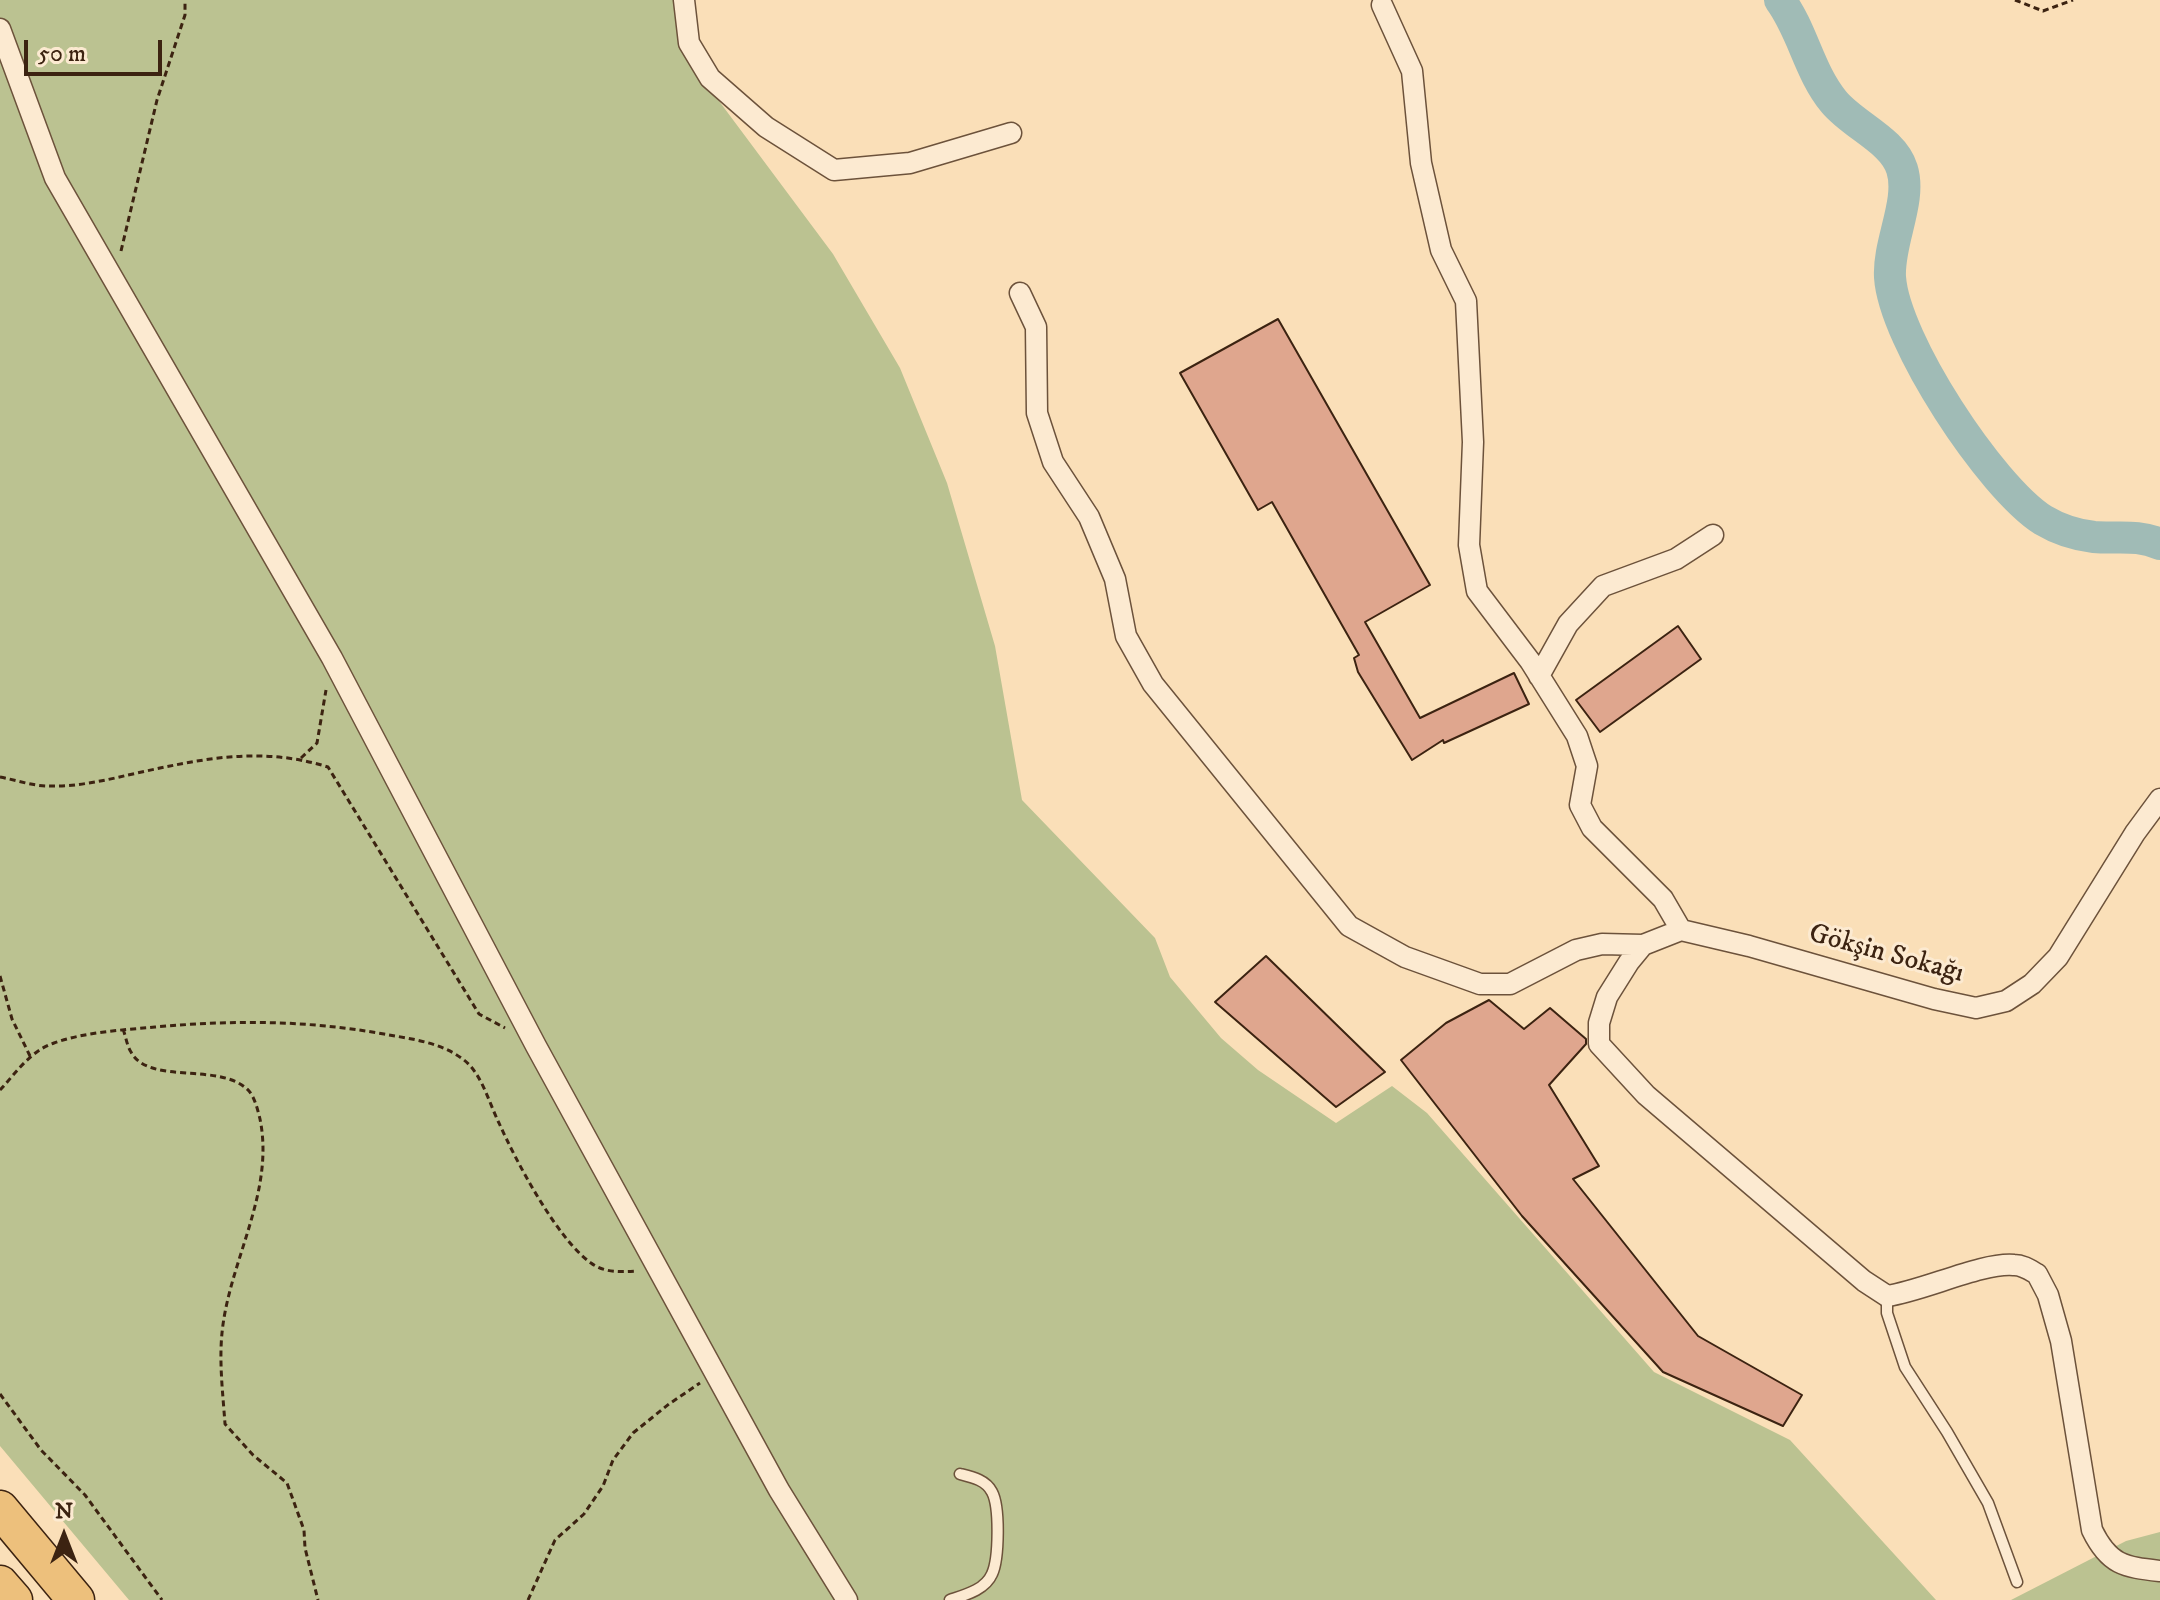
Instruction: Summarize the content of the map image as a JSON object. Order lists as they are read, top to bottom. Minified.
{"streets":{"street":["Gökşin Sokağı"]},"scale_bar":"50 m","north":"top"}
